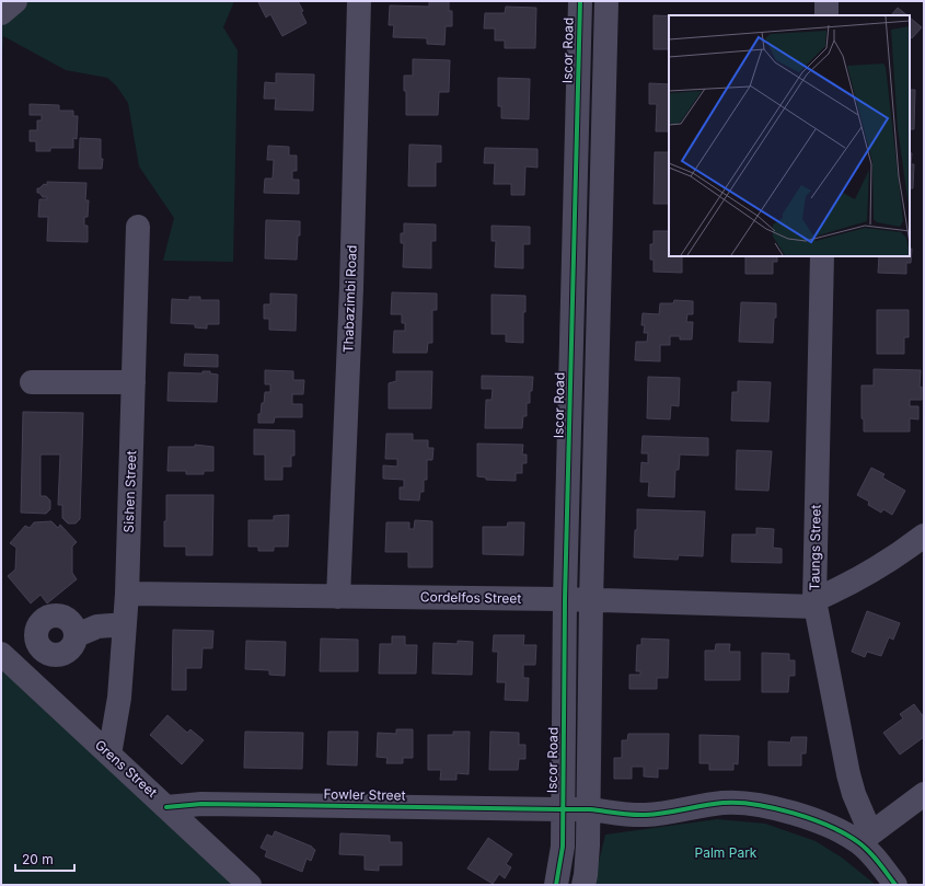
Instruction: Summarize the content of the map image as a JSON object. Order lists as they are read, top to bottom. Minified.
{"streets":{"street":["Iscor Road","Thabazimbi Road","Sishen Street","Taungs Street","Cordelfos Street","Grens Street","Fowler Street"]},"crossings":[["Iscor Road","Cordelfos Street"],["Iscor Road","Fowler Street"],["Thabazimbi Road","Cordelfos Street"],["Sishen Street","Cordelfos Street"],["Sishen Street","Grens Street"],["Taungs Street","Cordelfos Street"],["Taungs Street","Fowler Street"],["Grens Street","Fowler Street"]],"parks":["Palm Park"],"scale_bar":"20 m"}
